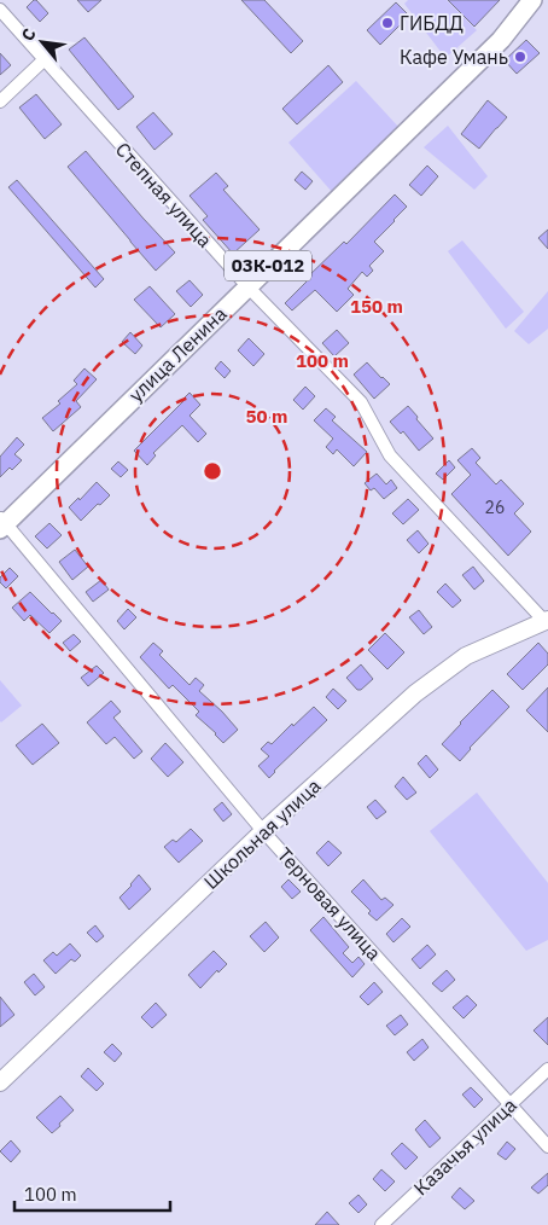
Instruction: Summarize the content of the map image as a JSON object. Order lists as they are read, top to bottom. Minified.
{"streets":{"main road":["03К-012","улица Ленина"],"street":["Степная улица","Школьная улица","Терновая улица","Казачья улица"]},"crossings":[["Степная улица","улица Ленина"],["Степная улица","Школьная улица"],["улица Ленина","Терновая улица"],["Школьная улица","Терновая улица"],["Терновая улица","Казачья улица"]],"places":["ГИБДД","Кафе Умань"],"house_numbers":["26"],"scale_bar":"100 m","north":"top left","rings":["150 m","100 m","50 m"]}
